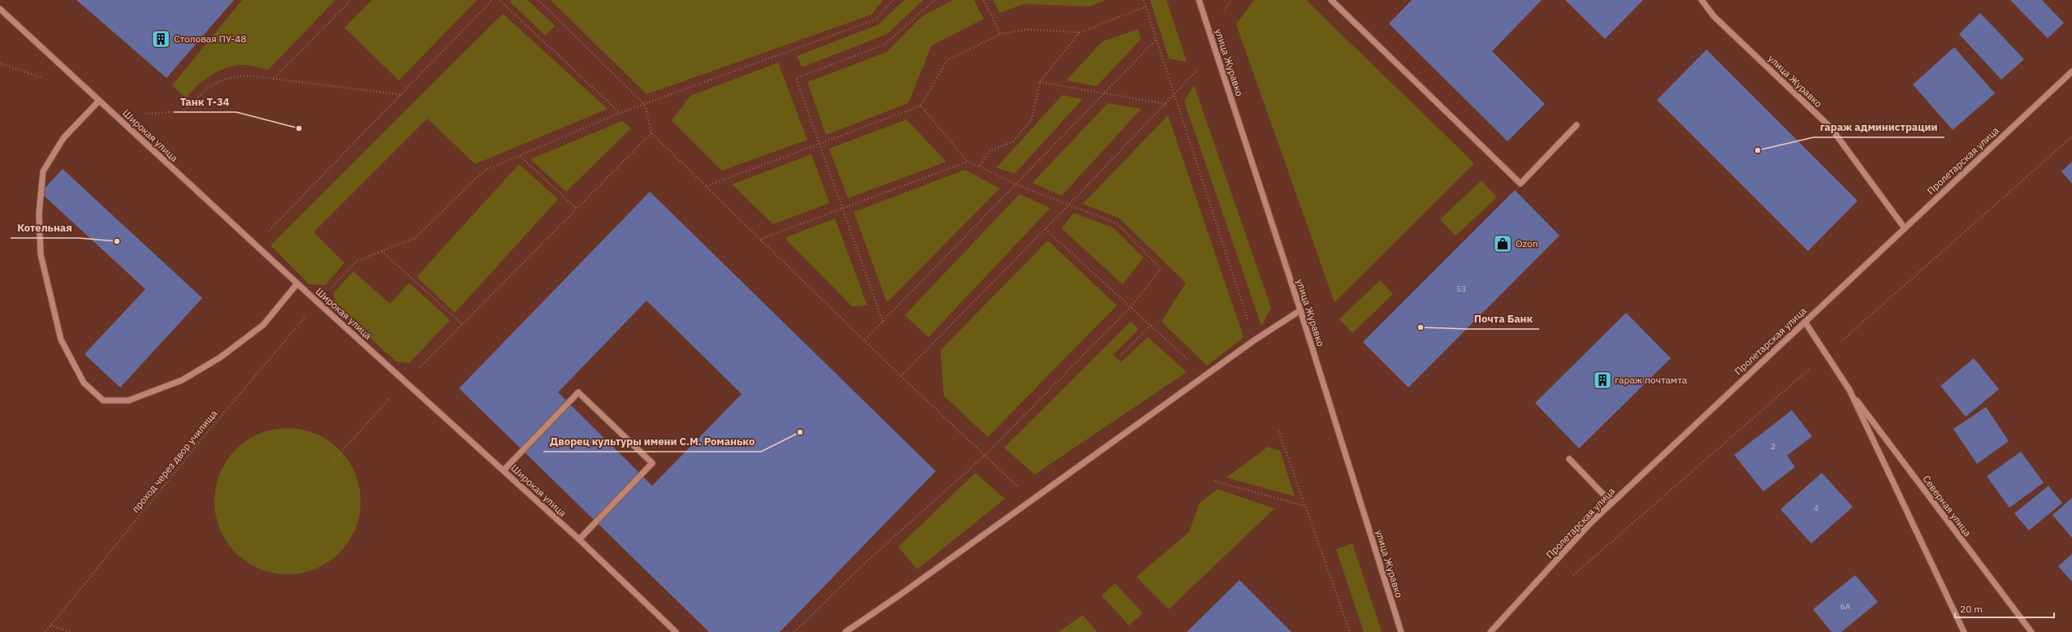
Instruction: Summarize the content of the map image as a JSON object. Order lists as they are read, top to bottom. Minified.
{"streets":{"street":["улица Журавко","Широкая улица","Пролетарская улица","Северная улица"],"path":["проход через двор училища"]},"crossings":[["улица Журавко","Пролетарская улица"],["Широкая улица","проход через двор училища"],["Пролетарская улица","Северная улица"]],"places":{"building":["Столовая ПУ-48","гараж почтамта"],"other":["Танк Т-34","гараж администрации","Котельная","Почта Банк","Дворец культуры имени С.М. Романько"],"shop":["Ozon"]},"house_numbers":["53","2","4","6А"],"scale_bar":"20 m"}
